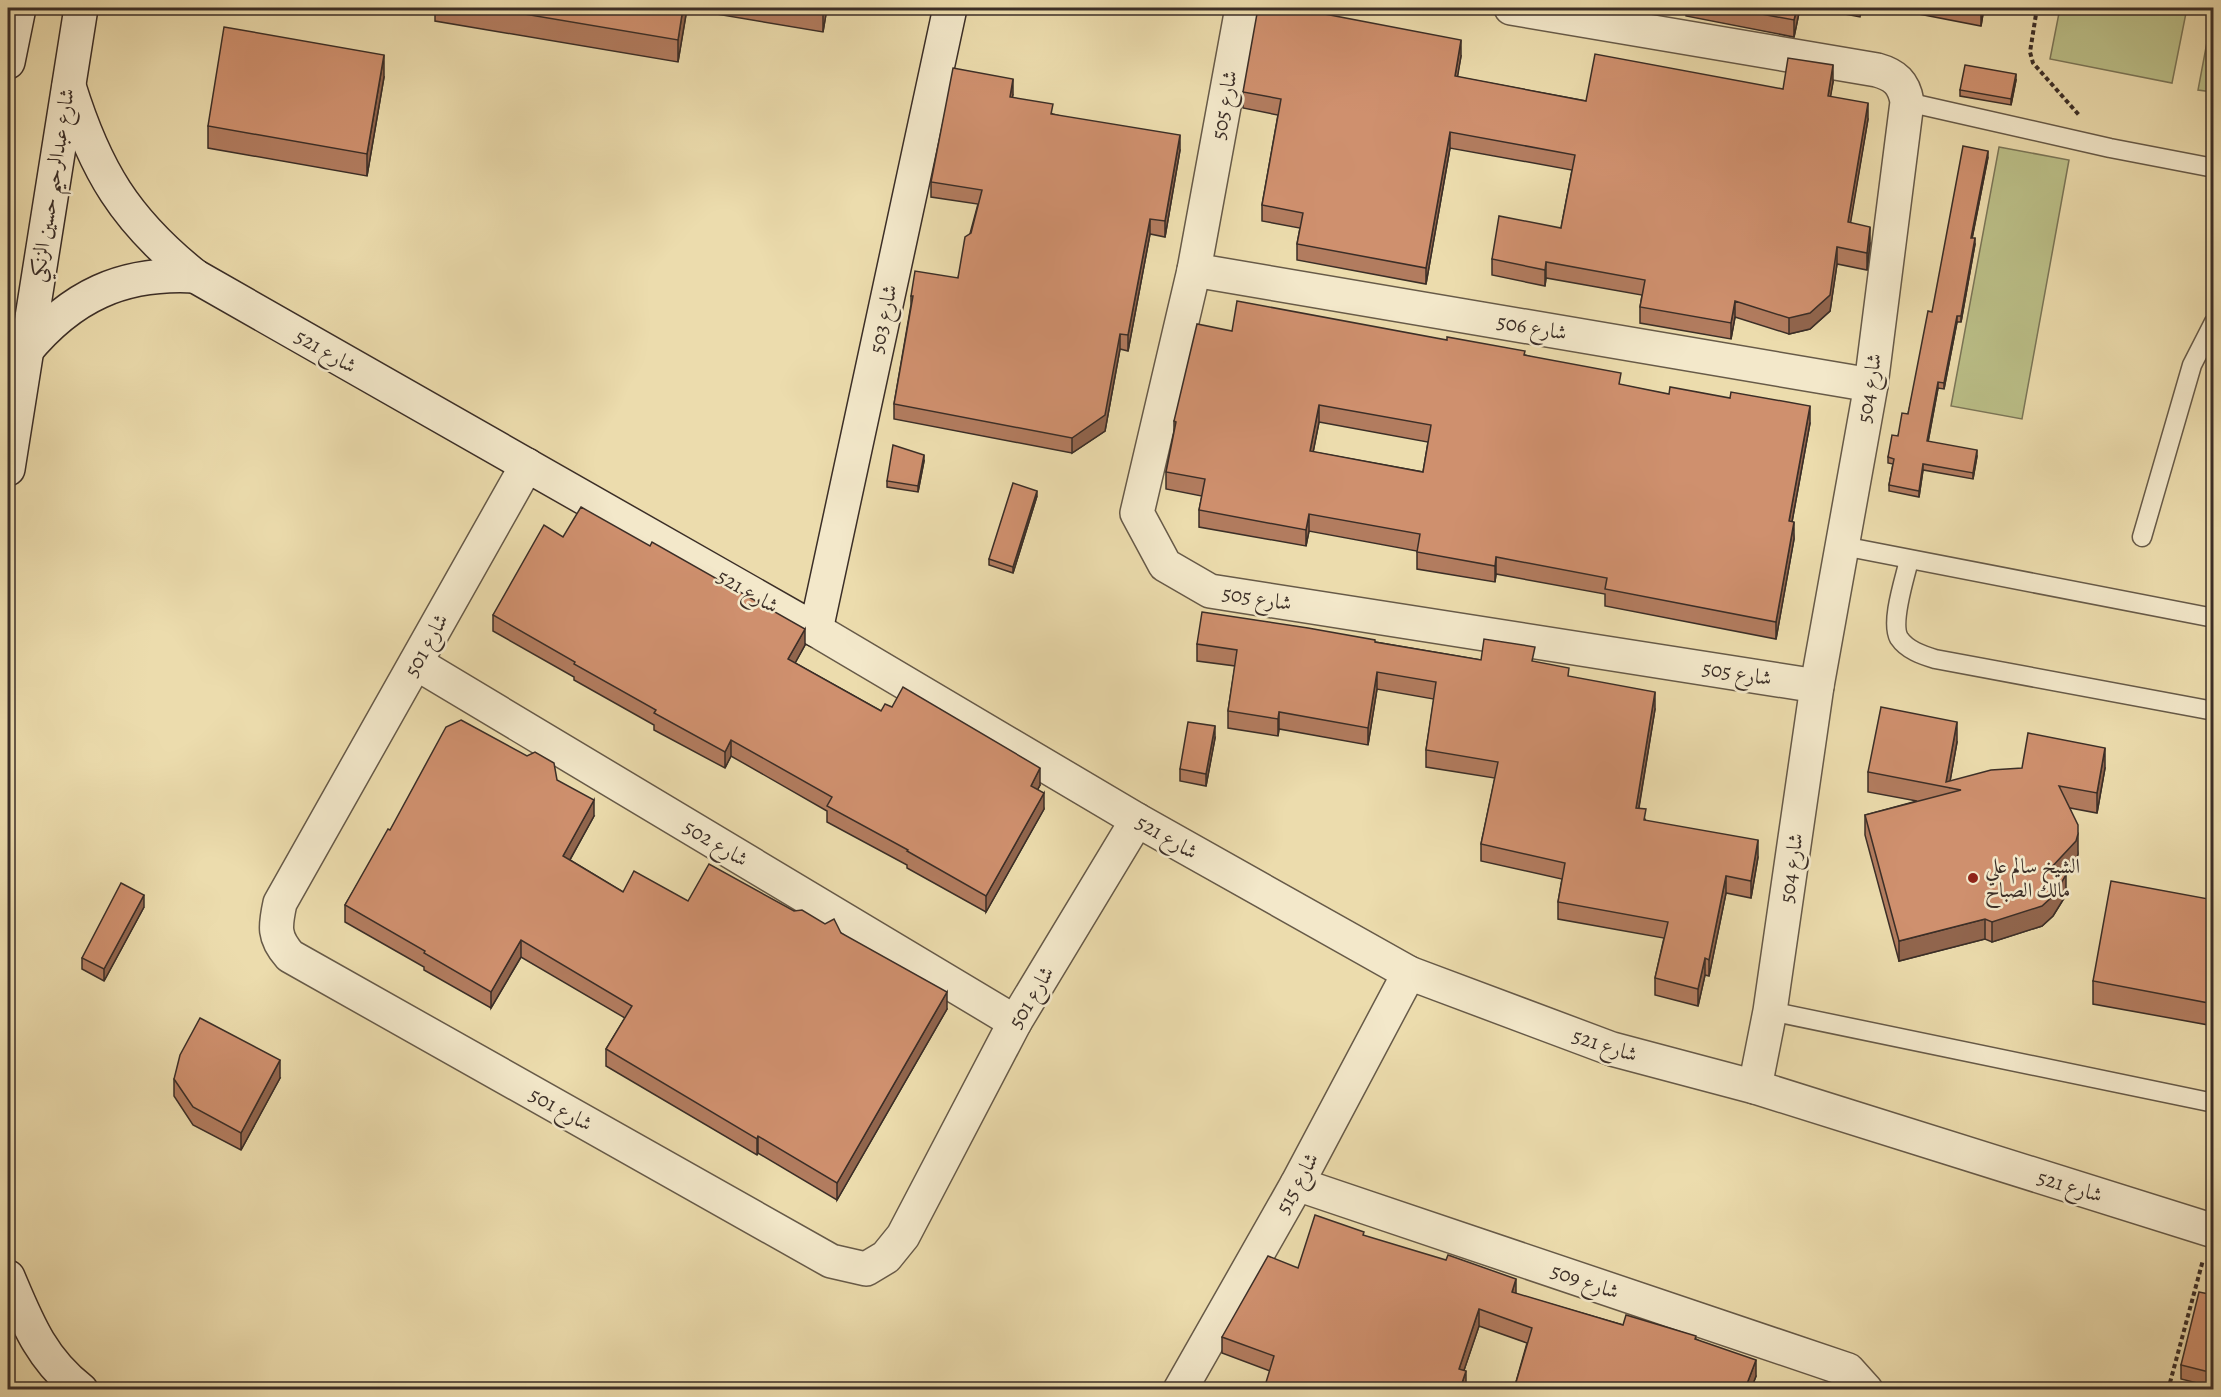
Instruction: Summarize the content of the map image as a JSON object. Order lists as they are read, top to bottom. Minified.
{"streets":{"street":["شارع 505","شارع عبدالرحيم حسين الزنكي","شارع 503","شارع 506","شارع 521","شارع 504","شارع 501","شارع 502","شارع 515","شارع 509"]},"crossings":[["شارع 505","شارع 506"],["شارع 505","شارع 504"],["شارع عبدالرحيم حسين الزنكي","شارع 521"],["شارع 503","شارع 521"],["شارع 506","شارع 504"],["شارع 521","شارع 504"],["شارع 521","شارع 501"],["شارع 521","شارع 515"],["شارع 501","شارع 502"],["شارع 515","شارع 509"]],"places":["الشيخ سالم علي مالك الصباح"]}
